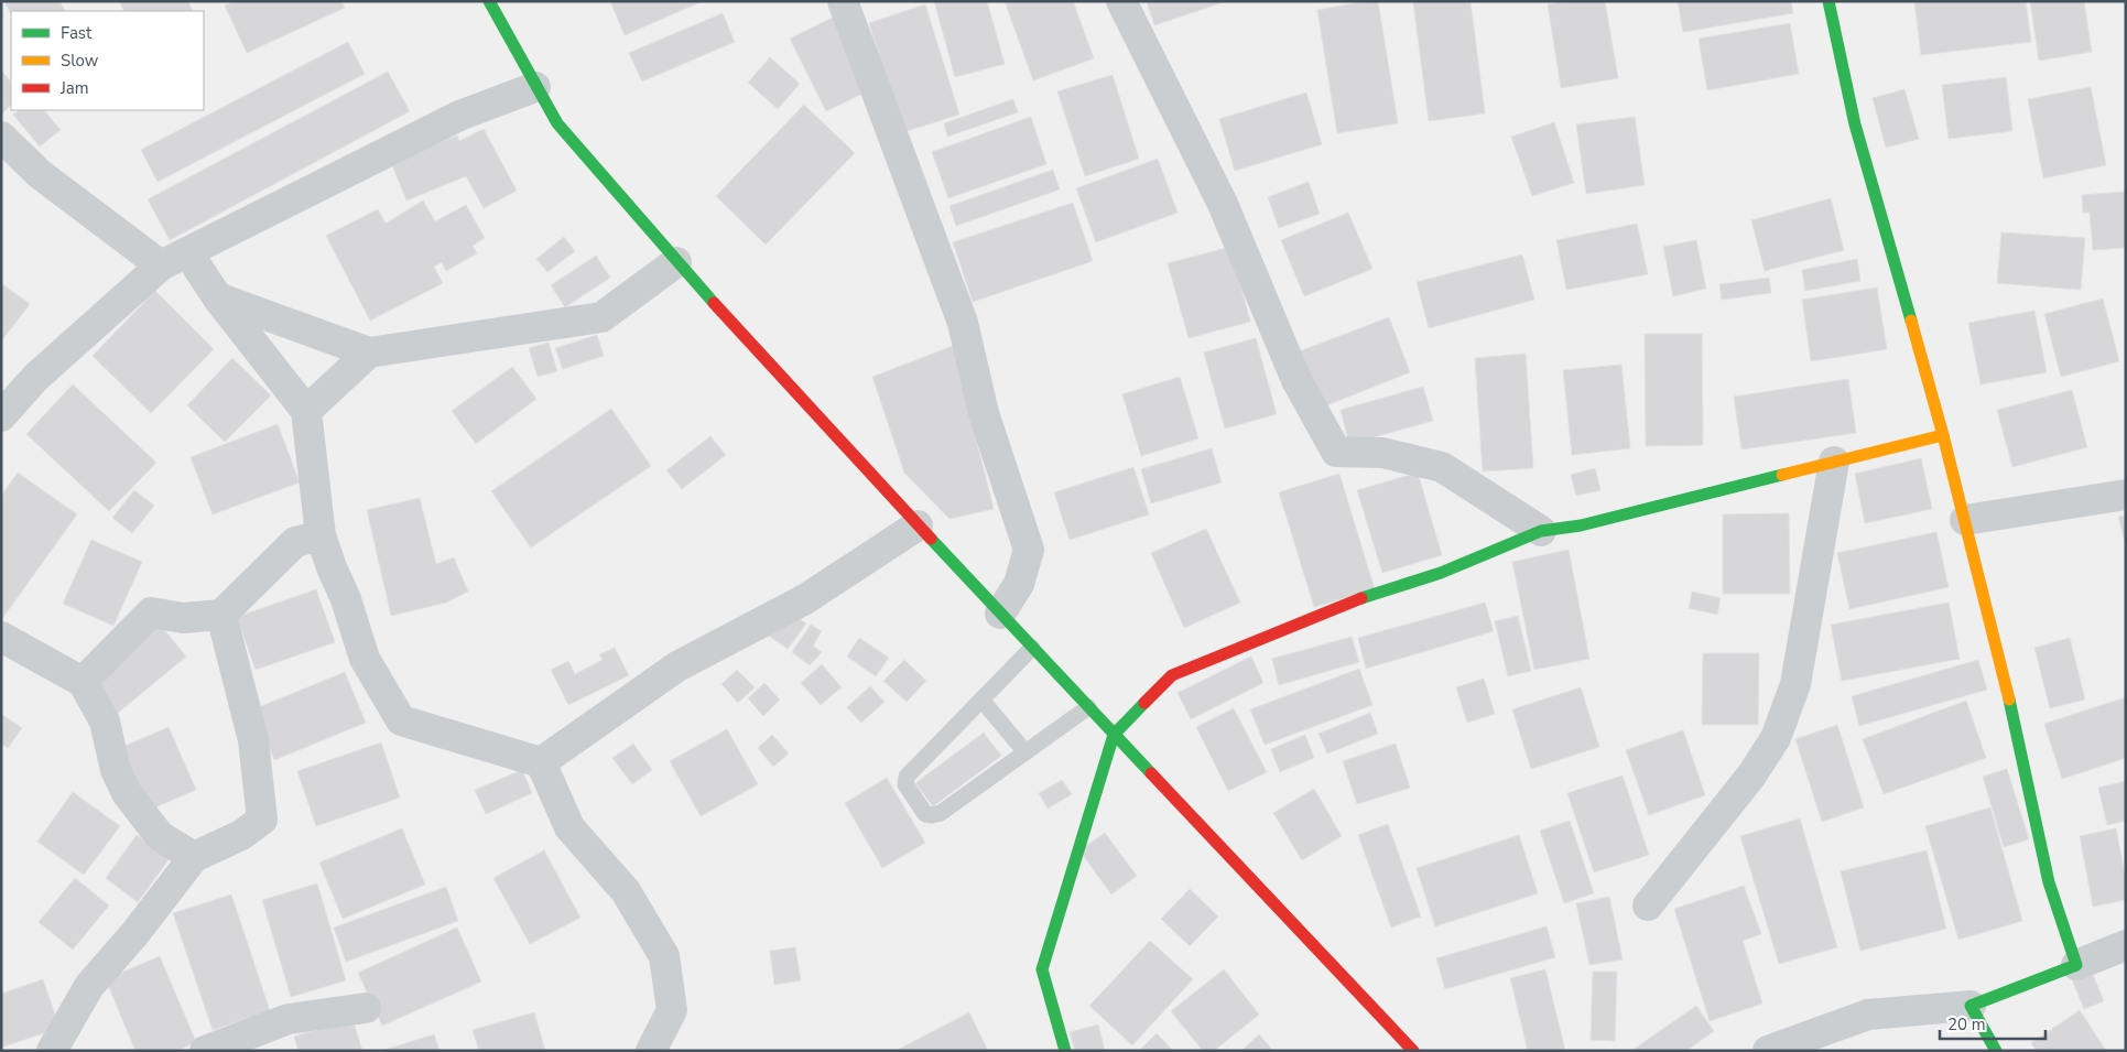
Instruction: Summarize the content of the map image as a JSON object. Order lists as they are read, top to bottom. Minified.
{"legend":["Fast","Slow","Jam"],"scale_bar":"20 m"}
